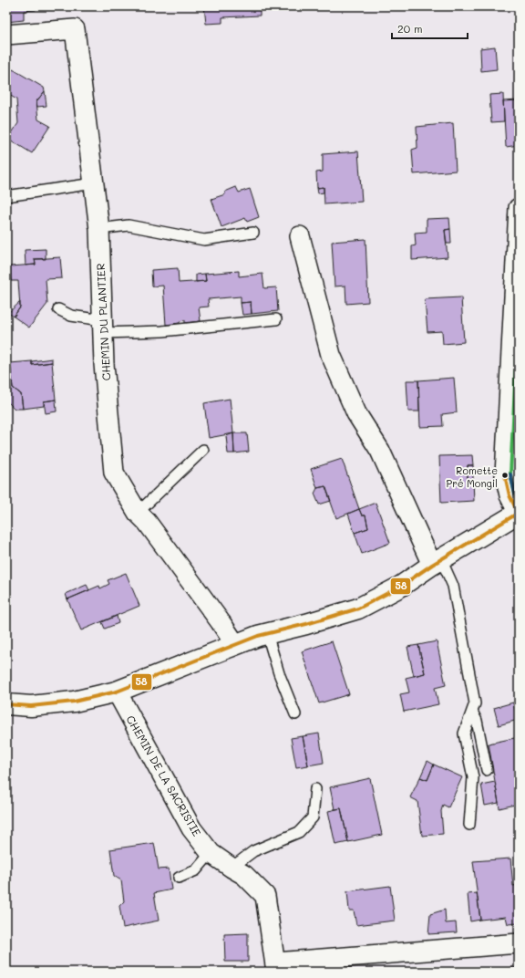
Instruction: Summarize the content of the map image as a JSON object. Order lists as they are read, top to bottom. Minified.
{"streets":{"street":["CHEMIN DU PLANTIER","CHEMIN DE LA SACRISTIE"]},"places":["Romette Pré Mongil"],"lines":["transit line 58"],"scale_bar":"20 m"}
